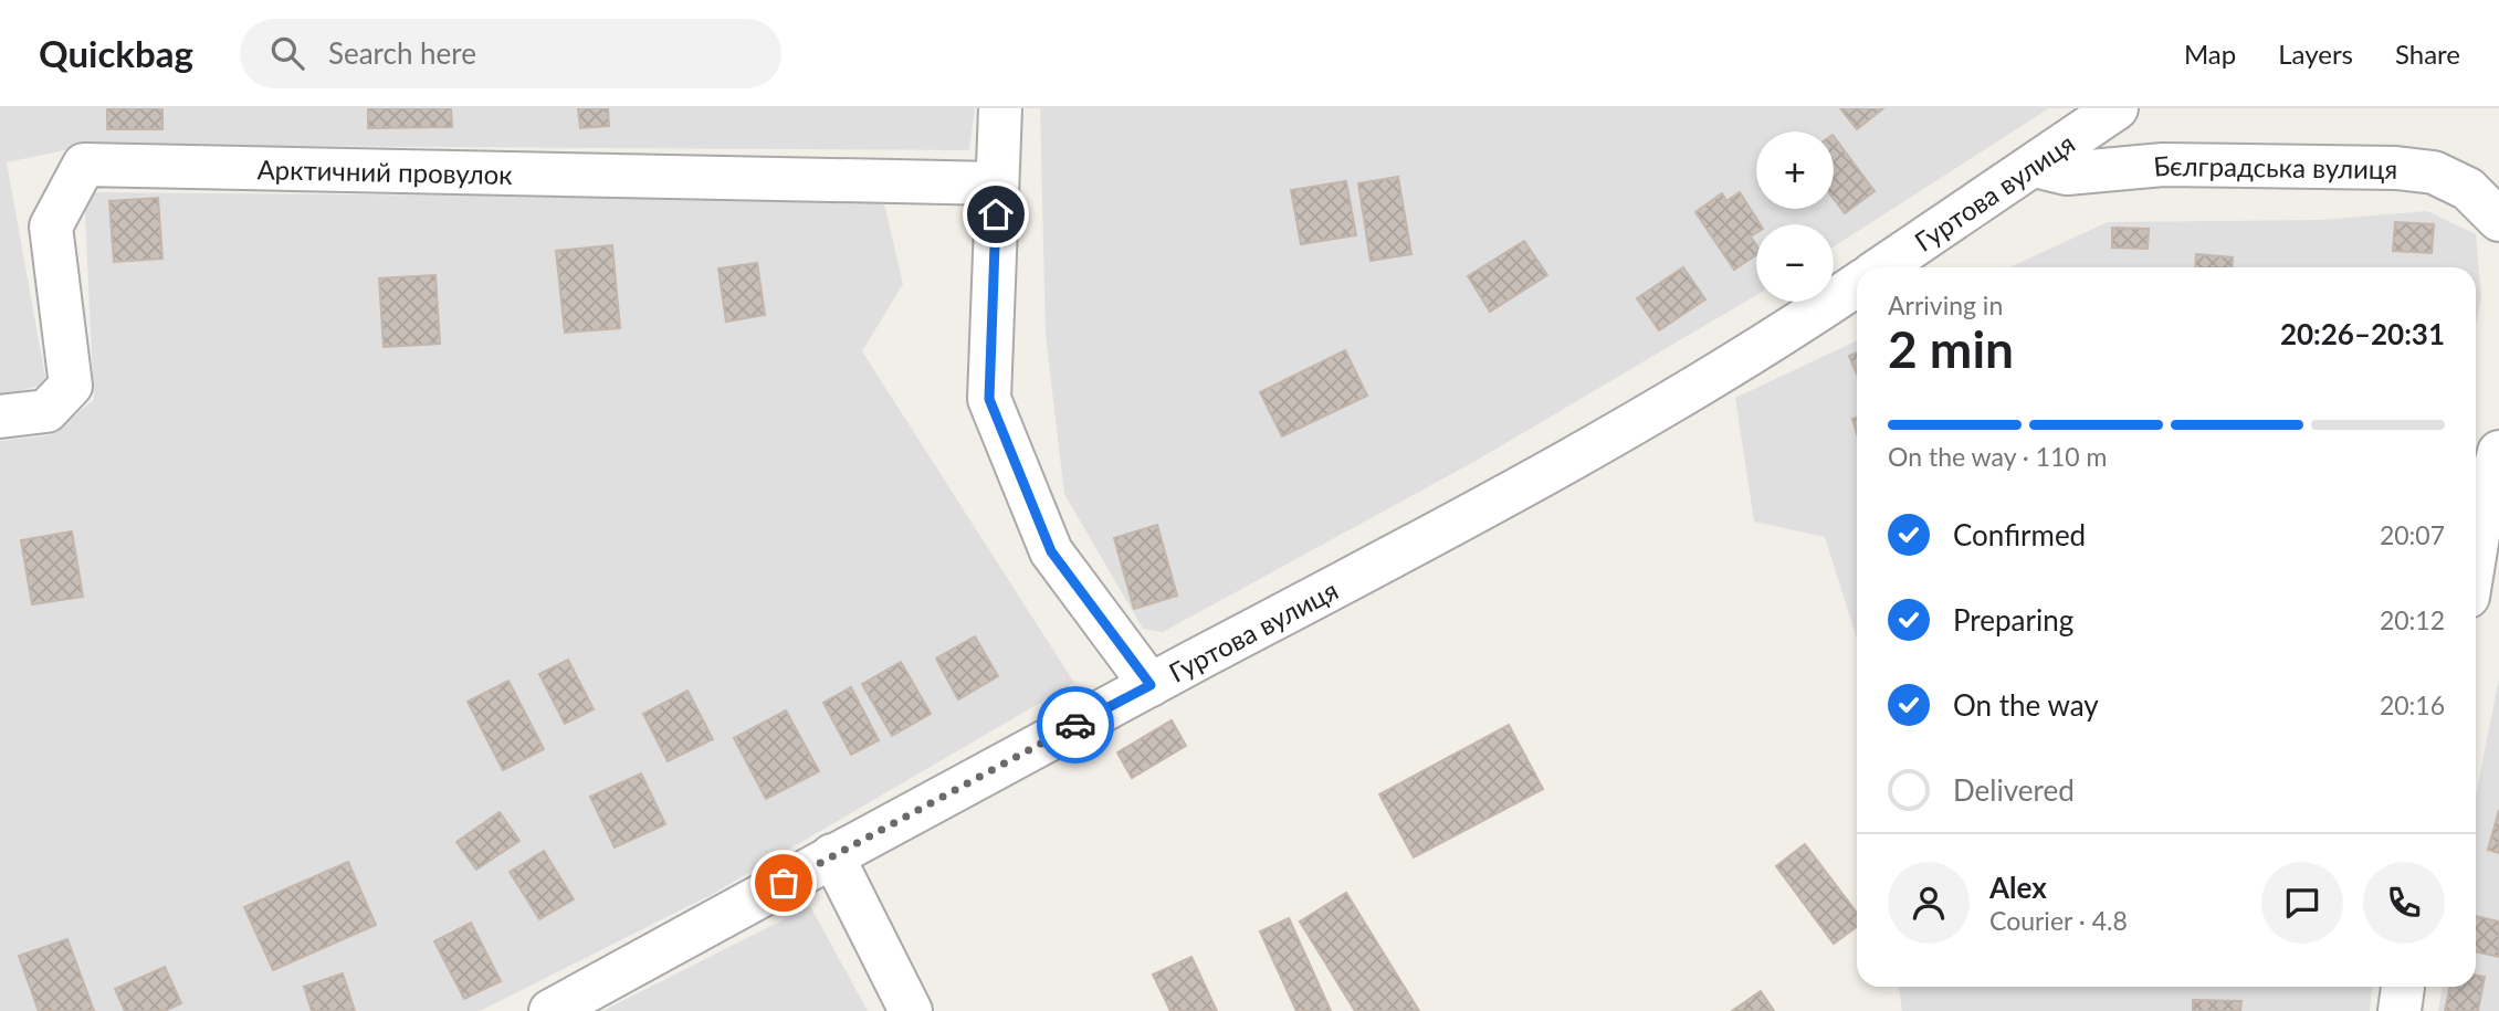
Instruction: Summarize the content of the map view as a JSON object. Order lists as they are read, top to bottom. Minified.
{"streets":{"street":["Бєлградська вулиця","Арктичний провулок","Гуртова вулиця"]},"crossings":[["Бєлградська вулиця","Гуртова вулиця"]],"page":{"header":"Quickbag","search":"Search here","nav":["Map","Layers","Share"],"map_buttons":["+","−"],"heading":["2 min","Arriving in","20:26–20:31"],"panel":["Alex","Courier · 4.8"],"bar":"On the way · 110 m","list":[["Confirmed","20:07"],["Preparing","20:12"],["On the way","20:16"],"Delivered"]}}
